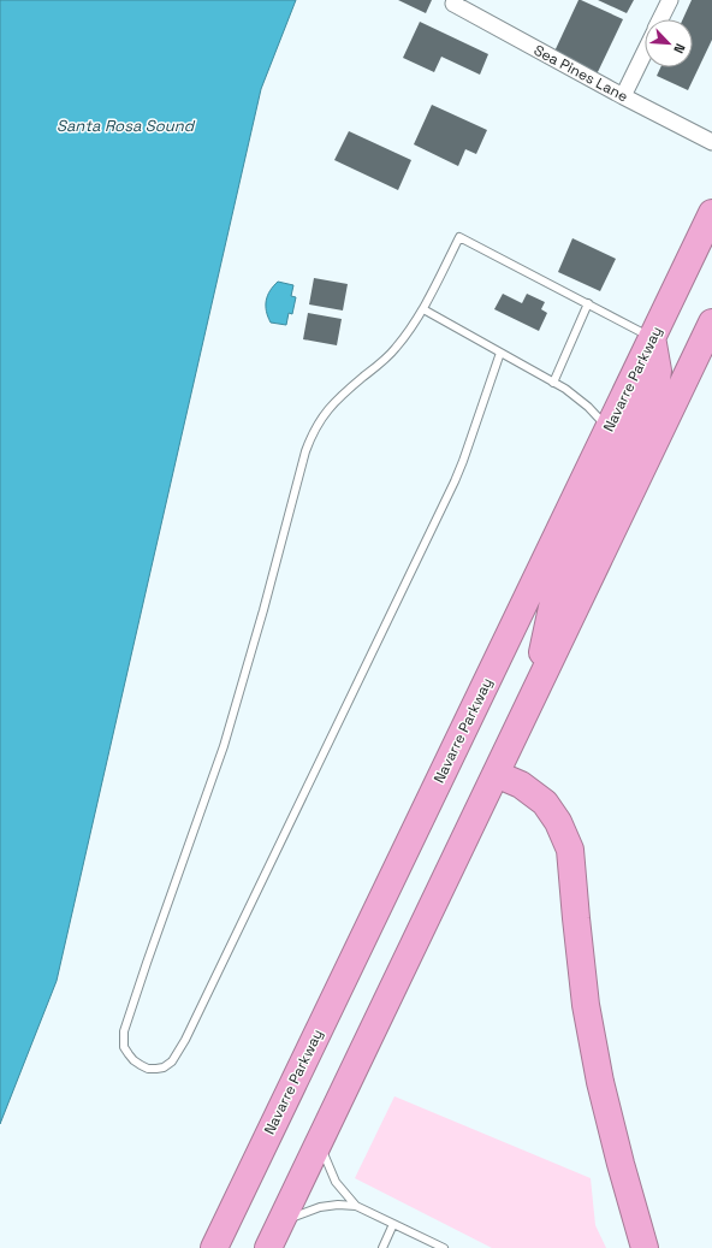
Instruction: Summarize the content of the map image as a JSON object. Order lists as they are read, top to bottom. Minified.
{"streets":{"highway":["Navarre Parkway"],"street":["Sea Pines Lane"]},"water":["Santa Rosa Sound"],"north":"bottom right"}
